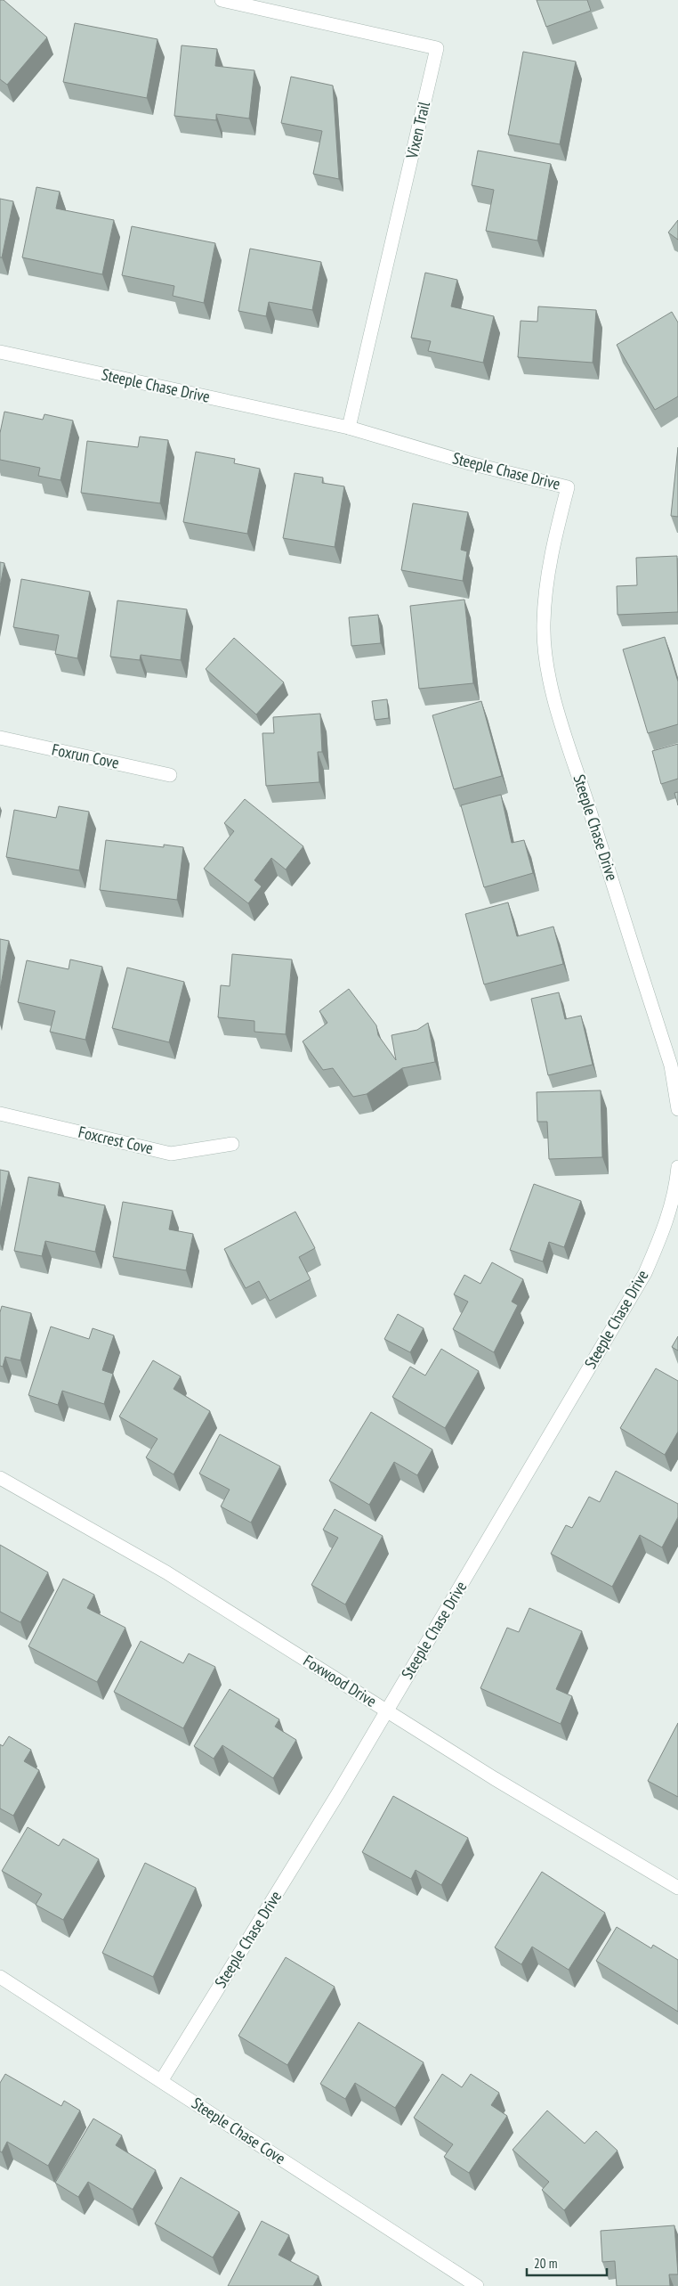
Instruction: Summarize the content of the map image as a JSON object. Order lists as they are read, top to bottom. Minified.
{"streets":{"street":["Vixen Trail","Steeple Chase Drive","Foxrun Cove","Foxcrest Cove","Foxwood Drive","Steeple Chase Cove"]},"crossings":[["Vixen Trail","Steeple Chase Drive"],["Steeple Chase Drive","Foxwood Drive"],["Steeple Chase Drive","Steeple Chase Cove"]],"scale_bar":"20 m"}
